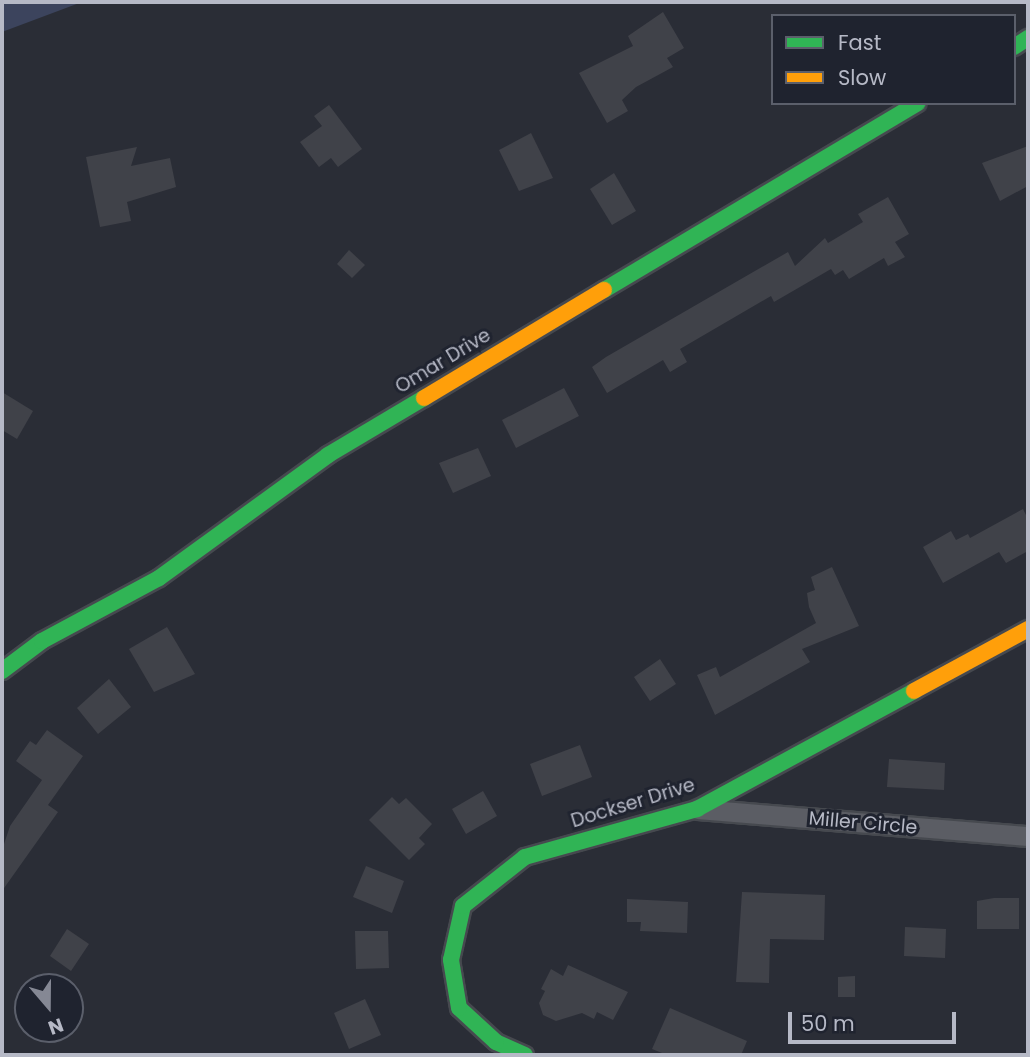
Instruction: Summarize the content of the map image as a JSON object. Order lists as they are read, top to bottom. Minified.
{"streets":{"street":["Omar Drive","Dockser Drive","Miller Circle"]},"crossings":[["Dockser Drive","Miller Circle"]],"legend":["Fast","Slow"],"scale_bar":"50 m","north":"bottom"}
